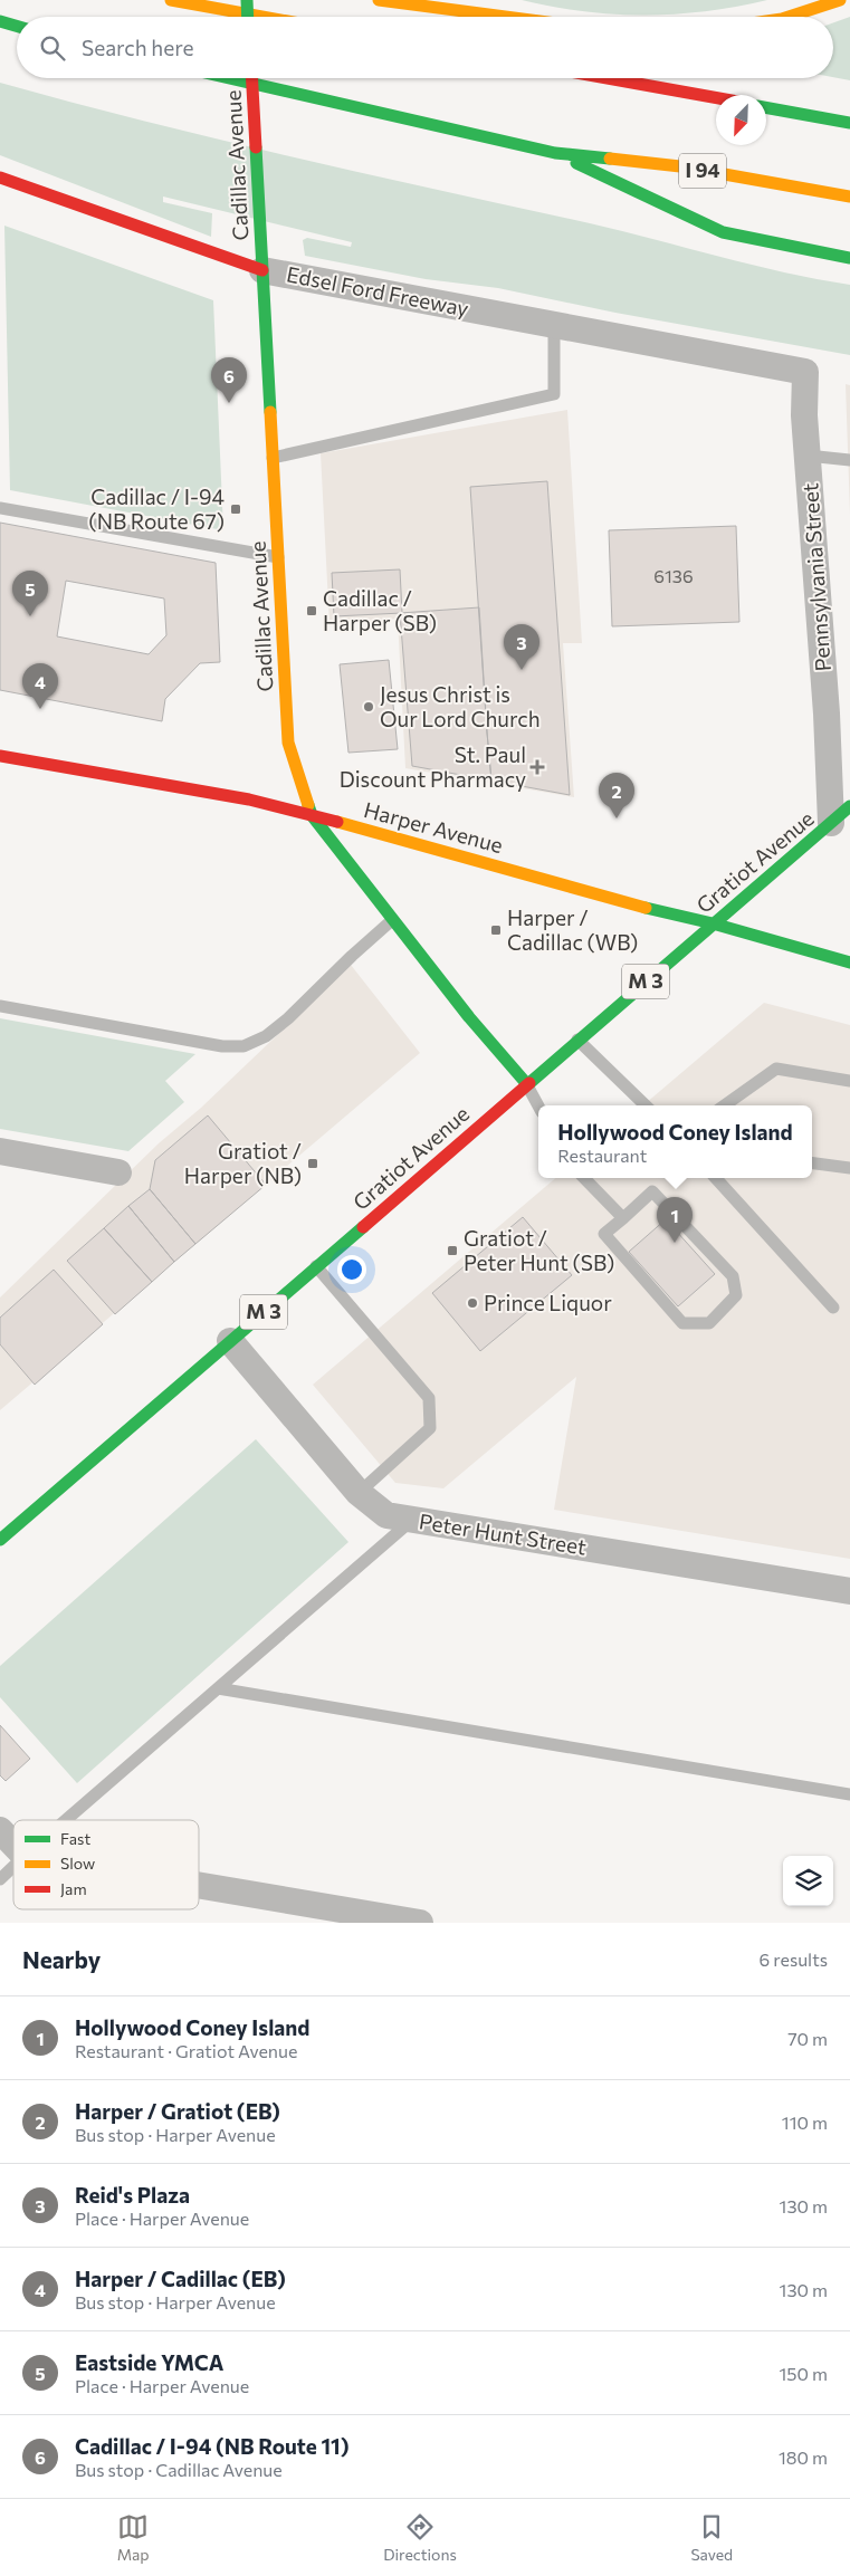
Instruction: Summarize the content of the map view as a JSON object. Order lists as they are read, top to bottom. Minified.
{"streets":{"main road":["Cadillac Avenue","I 94","Edsel Ford Freeway","Harper Avenue","Gratiot Avenue","M 3"],"street":["Pennsylvania Street","Peter Hunt Street"]},"crossings":[["Cadillac Avenue","Edsel Ford Freeway"],["Cadillac Avenue","Harper Avenue"],["Cadillac Avenue","Gratiot Avenue"],["Edsel Ford Freeway","Pennsylvania Street"],["Pennsylvania Street","Gratiot Avenue"],["Harper Avenue","Gratiot Avenue"],["Gratiot Avenue","Peter Hunt Street"]],"places":{"transit":["Cadillac / I-94 (NB Route 67)","Cadillac / Harper (SB)","Harper / Cadillac (WB)","Gratiot / Harper (NB)","Gratiot / Peter Hunt (SB)"],"other":["Jesus Christ is Our Lord Church","Prince Liquor"],"health":["St. Paul Discount Pharmacy"]},"house_numbers":["6136"],"legend":["Fast","Slow","Jam"],"north":"bottom left","page":{"search":"Search here","pins":["6","5","3","4","2","1"],"popup":["Hollywood Coney Island","Restaurant"],"heading":["Nearby","6 results"],"list":[{"mark":"1","name":"Hollywood Coney Island","note":"Restaurant · Gratiot Avenue","value":"70 m"},{"mark":"2","name":"Harper / Gratiot (EB)","note":"Bus stop · Harper Avenue","value":"110 m"},{"mark":"3","name":"Reid's Plaza","note":"Place · Harper Avenue","value":"130 m"},{"mark":"4","name":"Harper / Cadillac (EB)","note":"Bus stop · Harper Avenue","value":"130 m"},{"mark":"5","name":"Eastside YMCA","note":"Place · Harper Avenue","value":"150 m"},{"mark":"6","name":"Cadillac / I-94 (NB Route 11)","note":"Bus stop · Cadillac Avenue","value":"180 m"}],"nav":["Map","Directions","Saved"]}}
